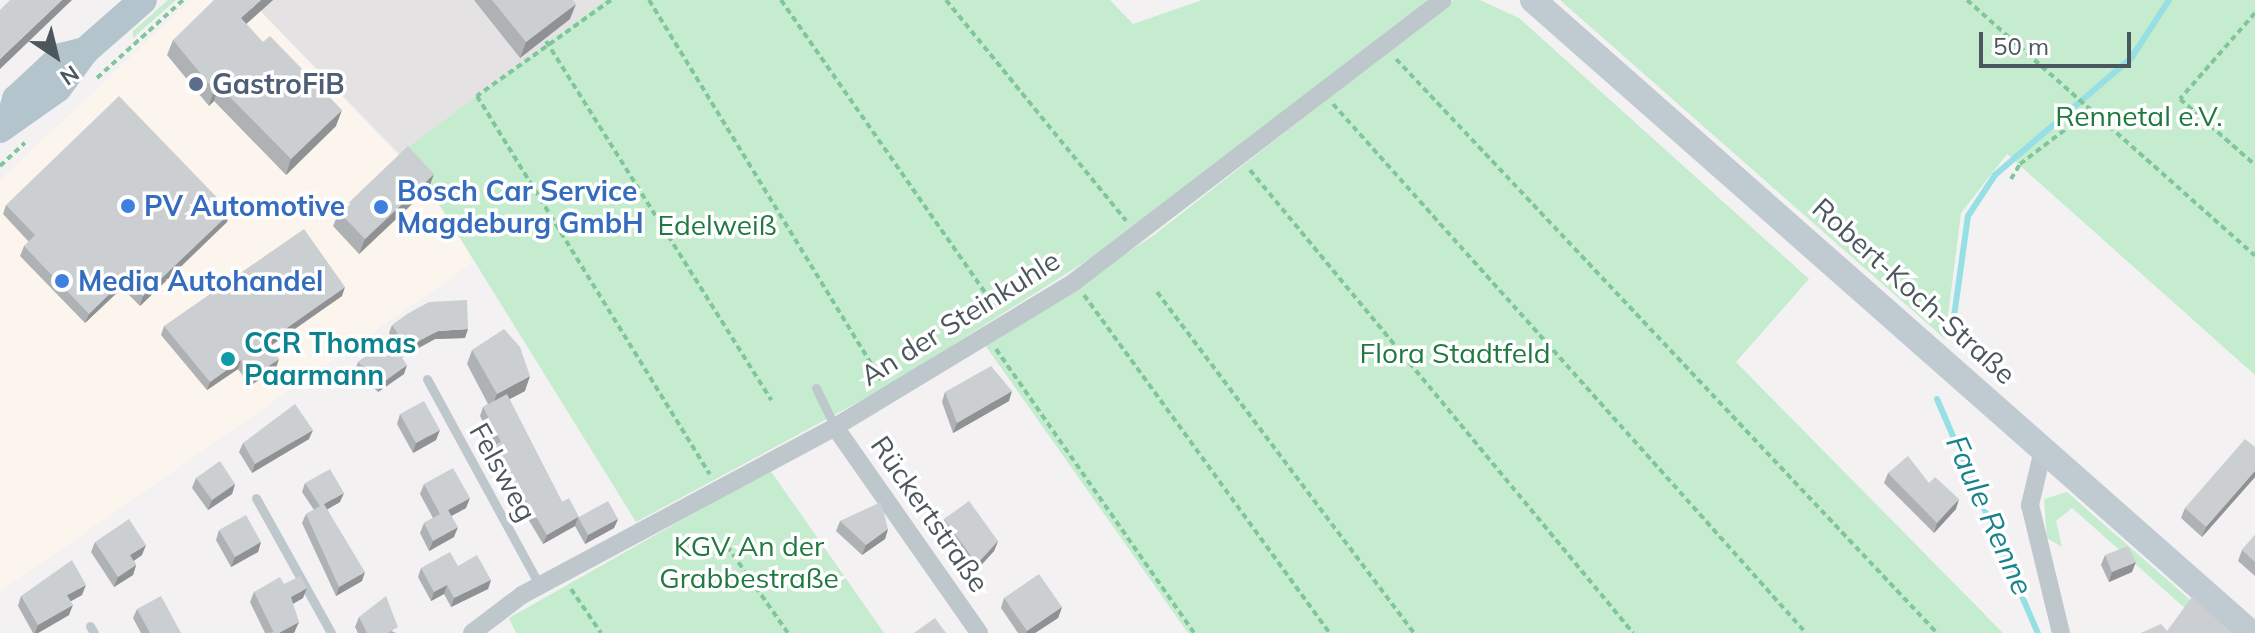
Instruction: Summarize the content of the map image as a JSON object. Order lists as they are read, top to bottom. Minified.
{"streets":{"street":["Robert-Koch-Straße","An der Steinkuhle","Rückertstraße"],"lane":["Felsweg"]},"crossings":[["An der Steinkuhle","Felsweg"],["An der Steinkuhle","Rückertstraße"]],"water":["Faule Renne"],"parks":["Rennetal e.V.","Edelweiß","Flora Stadtfeld","KGV An der Grabbestraße"],"places":["GastroFiB","PV Automotive","Bosch Car Service Magdeburg GmbH","Media Autohandel","CCR Thomas Paarmann"],"scale_bar":"50 m","north":"bottom right"}
